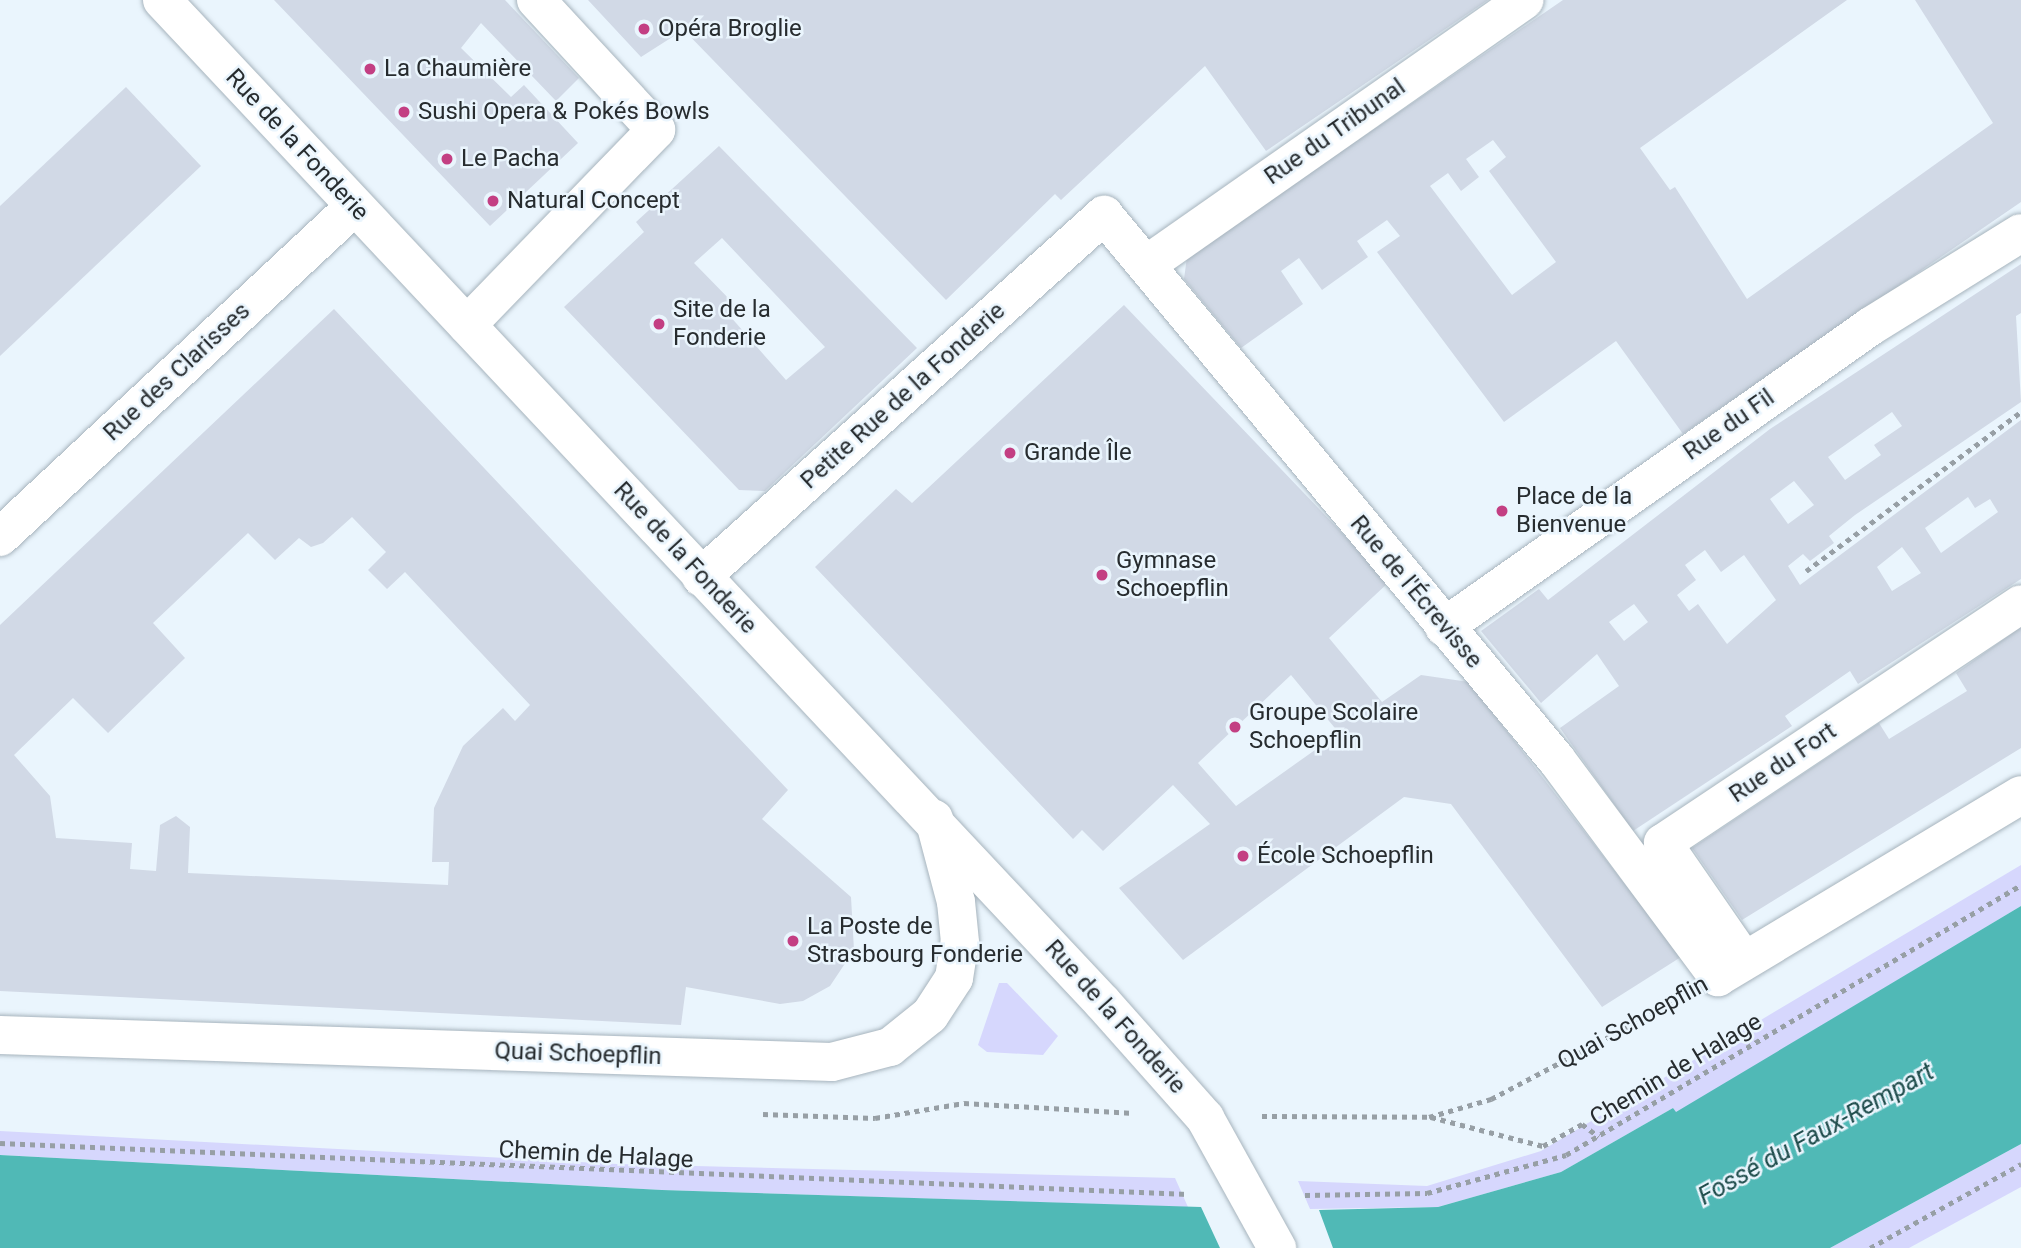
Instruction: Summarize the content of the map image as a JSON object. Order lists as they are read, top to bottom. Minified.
{"streets":{"street":["Rue du Tribunal","Rue de la Fonderie","Rue des Clarisses","Petite Rue de la Fonderie","Rue du Fil","Rue de l'Écrevisse","Rue du Fort","Quai Schoepflin"],"path":["Chemin de Halage"]},"crossings":[["Rue du Tribunal","Rue de l'Écrevisse"],["Rue de la Fonderie","Rue des Clarisses"],["Rue de la Fonderie","Petite Rue de la Fonderie"],["Rue de la Fonderie","Quai Schoepflin"],["Petite Rue de la Fonderie","Rue de l'Écrevisse"],["Rue du Fil","Rue de l'Écrevisse"],["Rue de l'Écrevisse","Rue du Fort"],["Rue de l'Écrevisse","Quai Schoepflin"],["Rue du Fort","Quai Schoepflin"]],"water":["Fossé du Faux-Rempart"],"places":["Opéra Broglie","La Chaumière","Sushi Opera & Pokés Bowls","Le Pacha","Natural Concept","Site de la Fonderie","Grande Île","Place de la Bienvenue","Gymnase Schoepflin","Groupe Scolaire Schoepflin","École Schoepflin","La Poste de Strasbourg Fonderie"]}
